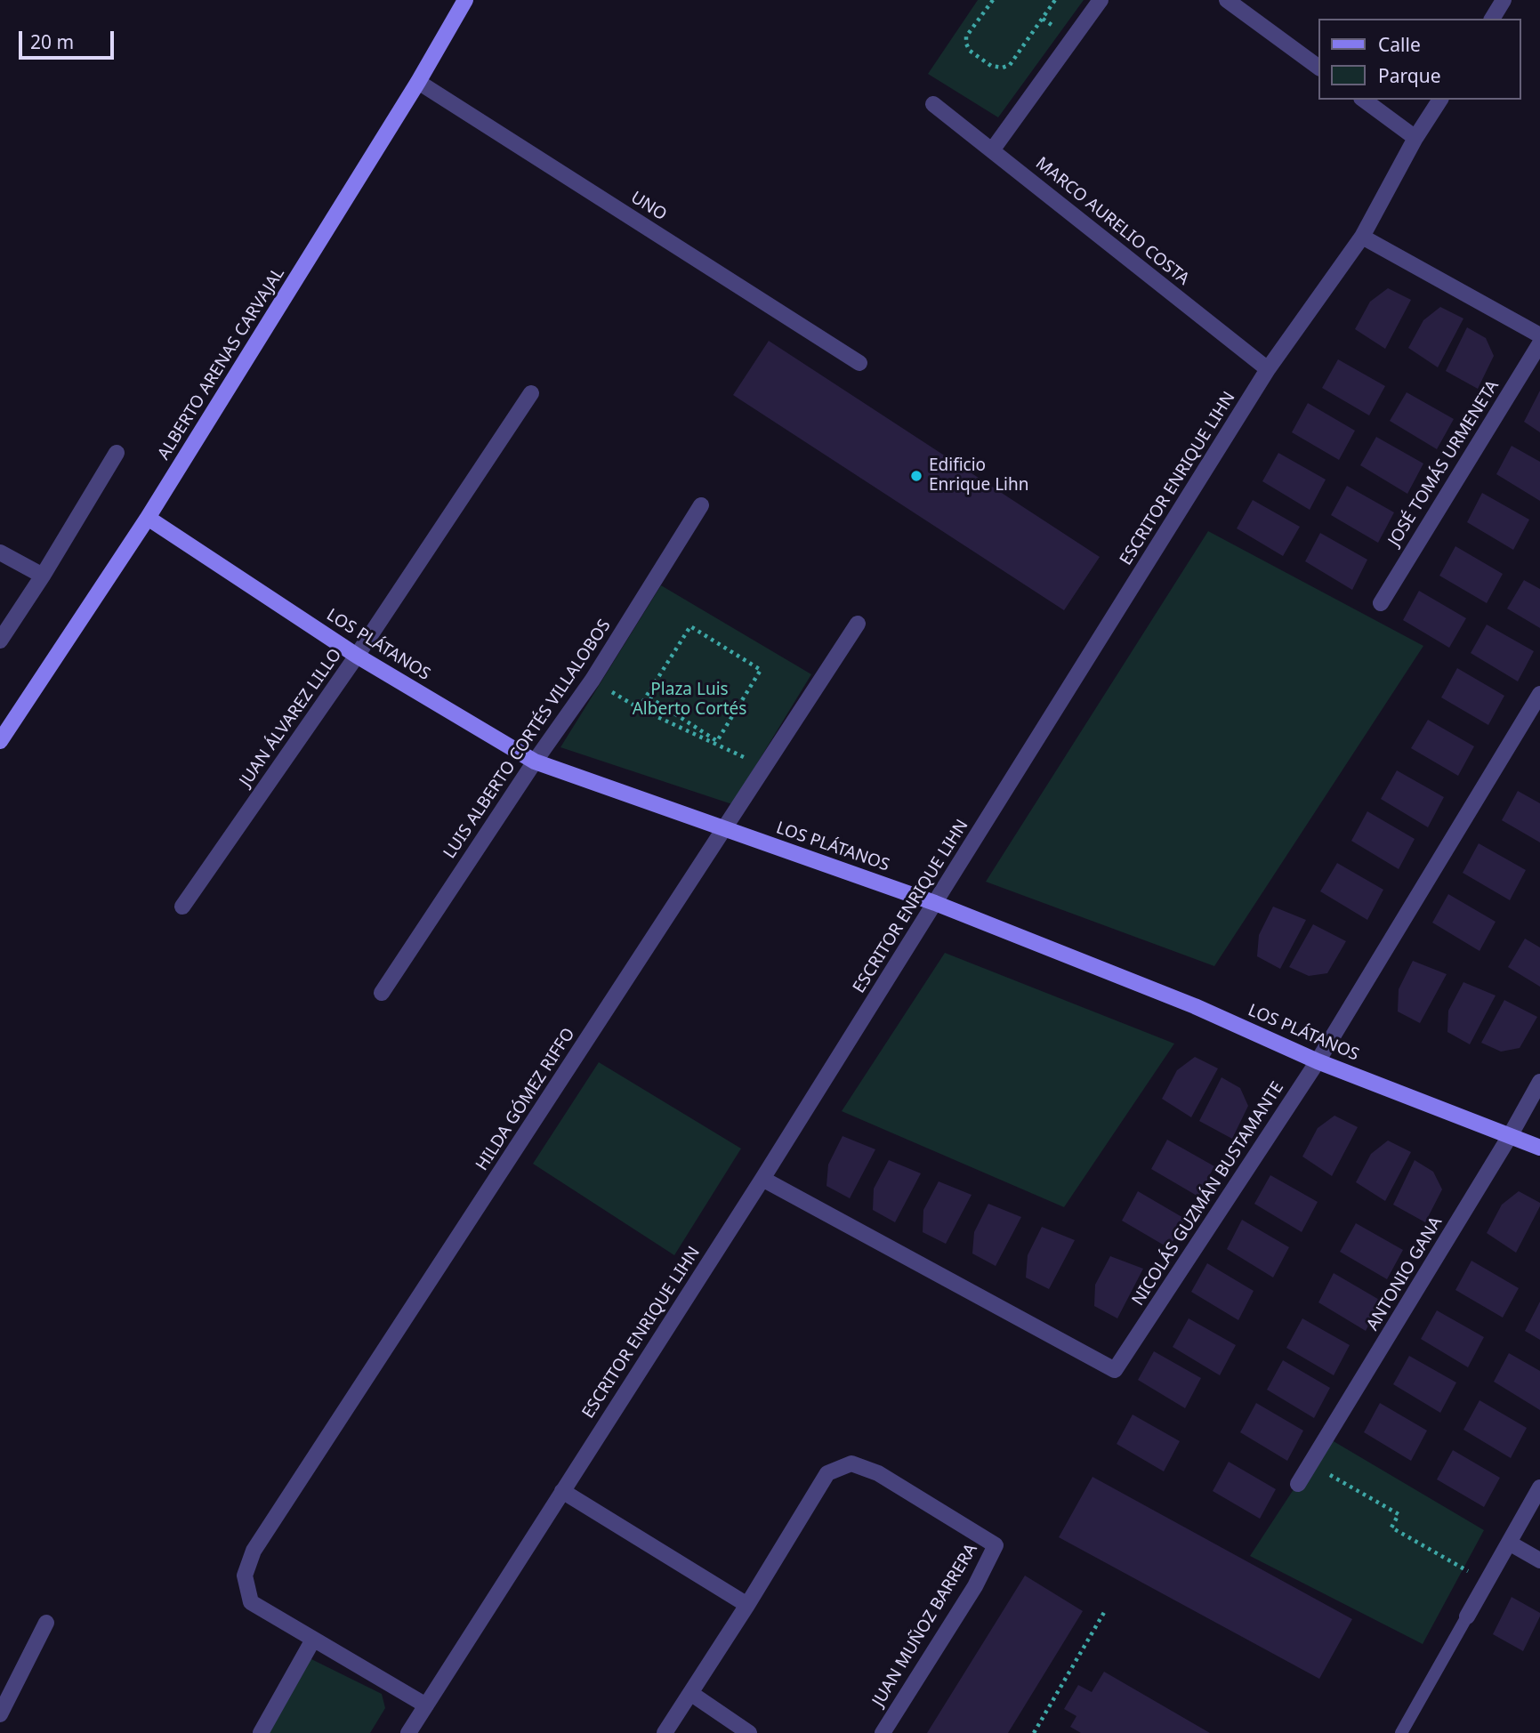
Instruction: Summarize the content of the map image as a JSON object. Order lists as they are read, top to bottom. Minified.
{"streets":{"street":["UNO","MARCO AURELIO COSTA","ALBERTO ARENAS CARVAJAL","JOSÉ TOMÁS URMENETA","ESCRITOR ENRIQUE LIHN","LOS PLÁTANOS","JUAN ÁLVAREZ LILLO","LUIS ALBERTO CORTÉS VILLALOBOS","HILDA GÓMEZ RIFFO","NICOLÁS GUZMÁN BUSTAMANTE","ANTONIO GANA","JUAN MUÑOZ BARRERA"]},"crossings":[["UNO","ALBERTO ARENAS CARVAJAL"],["MARCO AURELIO COSTA","ESCRITOR ENRIQUE LIHN"],["ALBERTO ARENAS CARVAJAL","LOS PLÁTANOS"],["ESCRITOR ENRIQUE LIHN","LOS PLÁTANOS"],["ESCRITOR ENRIQUE LIHN","NICOLÁS GUZMÁN BUSTAMANTE"],["LOS PLÁTANOS","JUAN ÁLVAREZ LILLO"],["LOS PLÁTANOS","LUIS ALBERTO CORTÉS VILLALOBOS"],["LOS PLÁTANOS","HILDA GÓMEZ RIFFO"],["LOS PLÁTANOS","NICOLÁS GUZMÁN BUSTAMANTE"],["LOS PLÁTANOS","ANTONIO GANA"]],"parks":["Plaza Luis Alberto Cortés"],"places":["Edificio Enrique Lihn"],"legend":["Calle","Parque"],"scale_bar":"20 m"}
